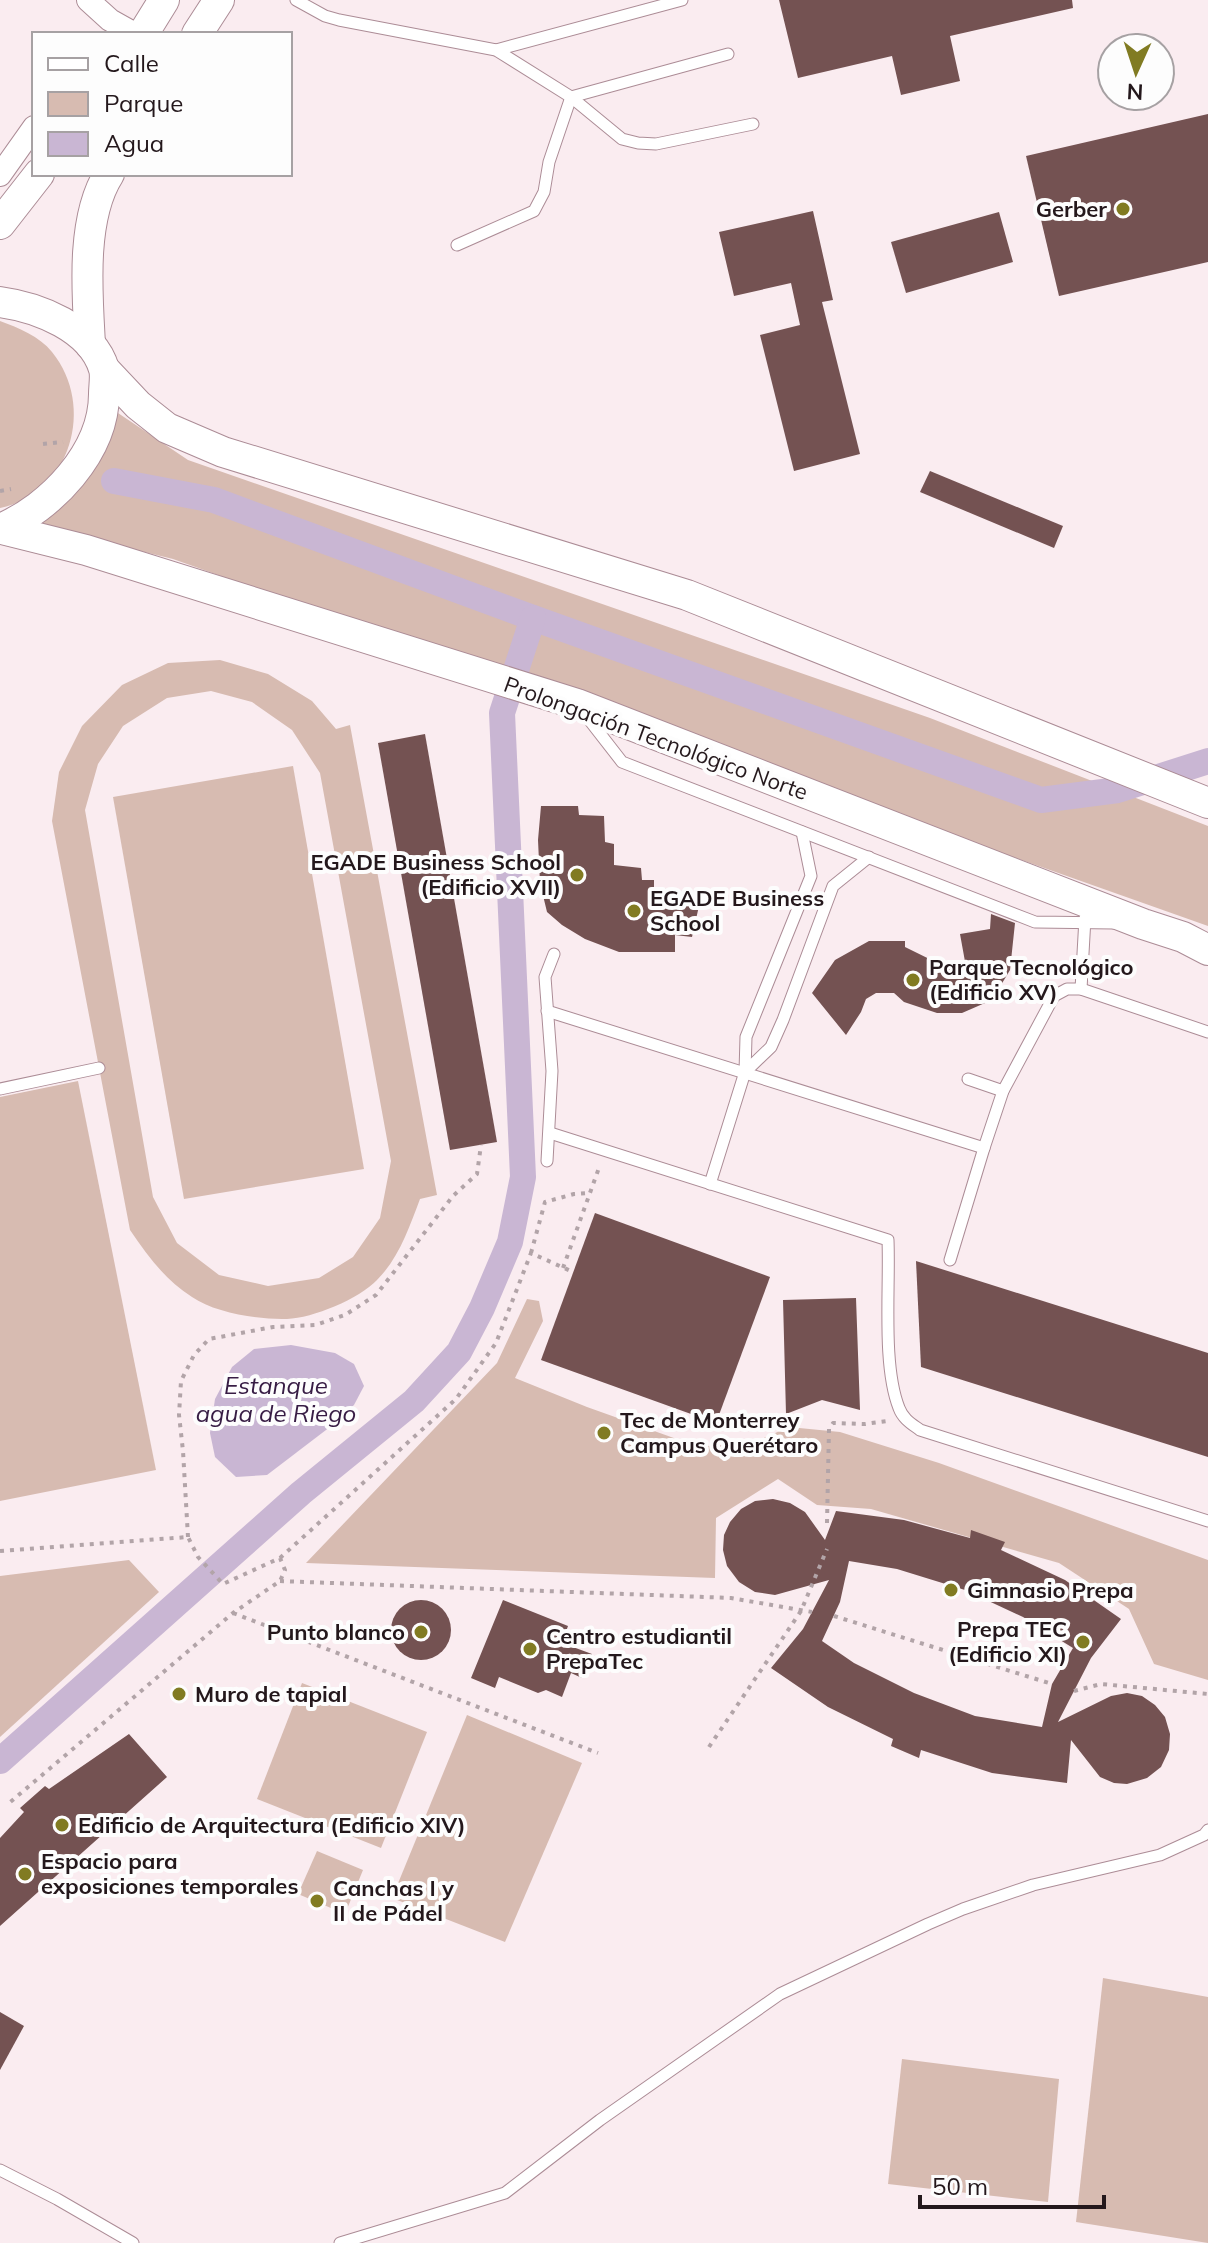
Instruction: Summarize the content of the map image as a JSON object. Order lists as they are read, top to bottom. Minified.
{"streets":{"main road":["Prolongación Tecnológico Norte"]},"water":["Estanque agua de Riego"],"places":["Gerber","EGADE Business School (Edificio XVII)","EGADE Business School","Parque Tecnológico (Edificio XV)","Tec de Monterrey Campus Querétaro","Gimnasio Prepa","Punto blanco","Prepa TEC (Edificio XI)","Centro estudiantil PrepaTec","Muro de tapial","Edificio de Arquitectura (Edificio XIV)","Espacio para exposiciones temporales","Canchas I y II de Pádel"],"legend":["Calle","Parque","Agua"],"scale_bar":"50 m","north":"bottom"}
